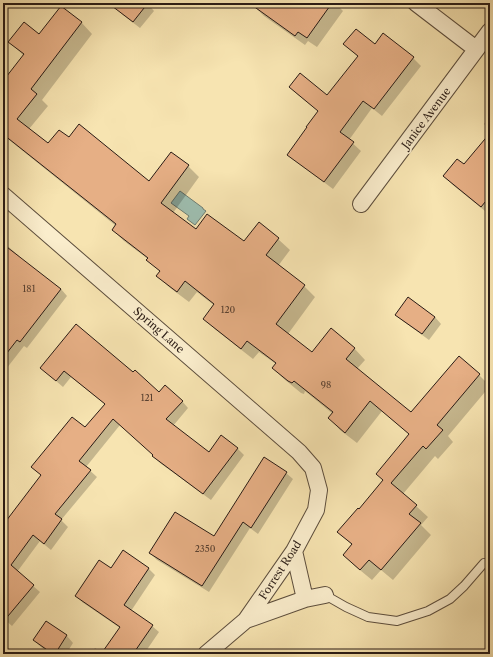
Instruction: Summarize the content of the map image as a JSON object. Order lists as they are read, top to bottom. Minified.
{"streets":{"street":["Janice Avenue","Spring Lane","Forrest Road"]},"crossings":[["Spring Lane","Forrest Road"]],"house_numbers":["181","120","98","121","2350"]}
